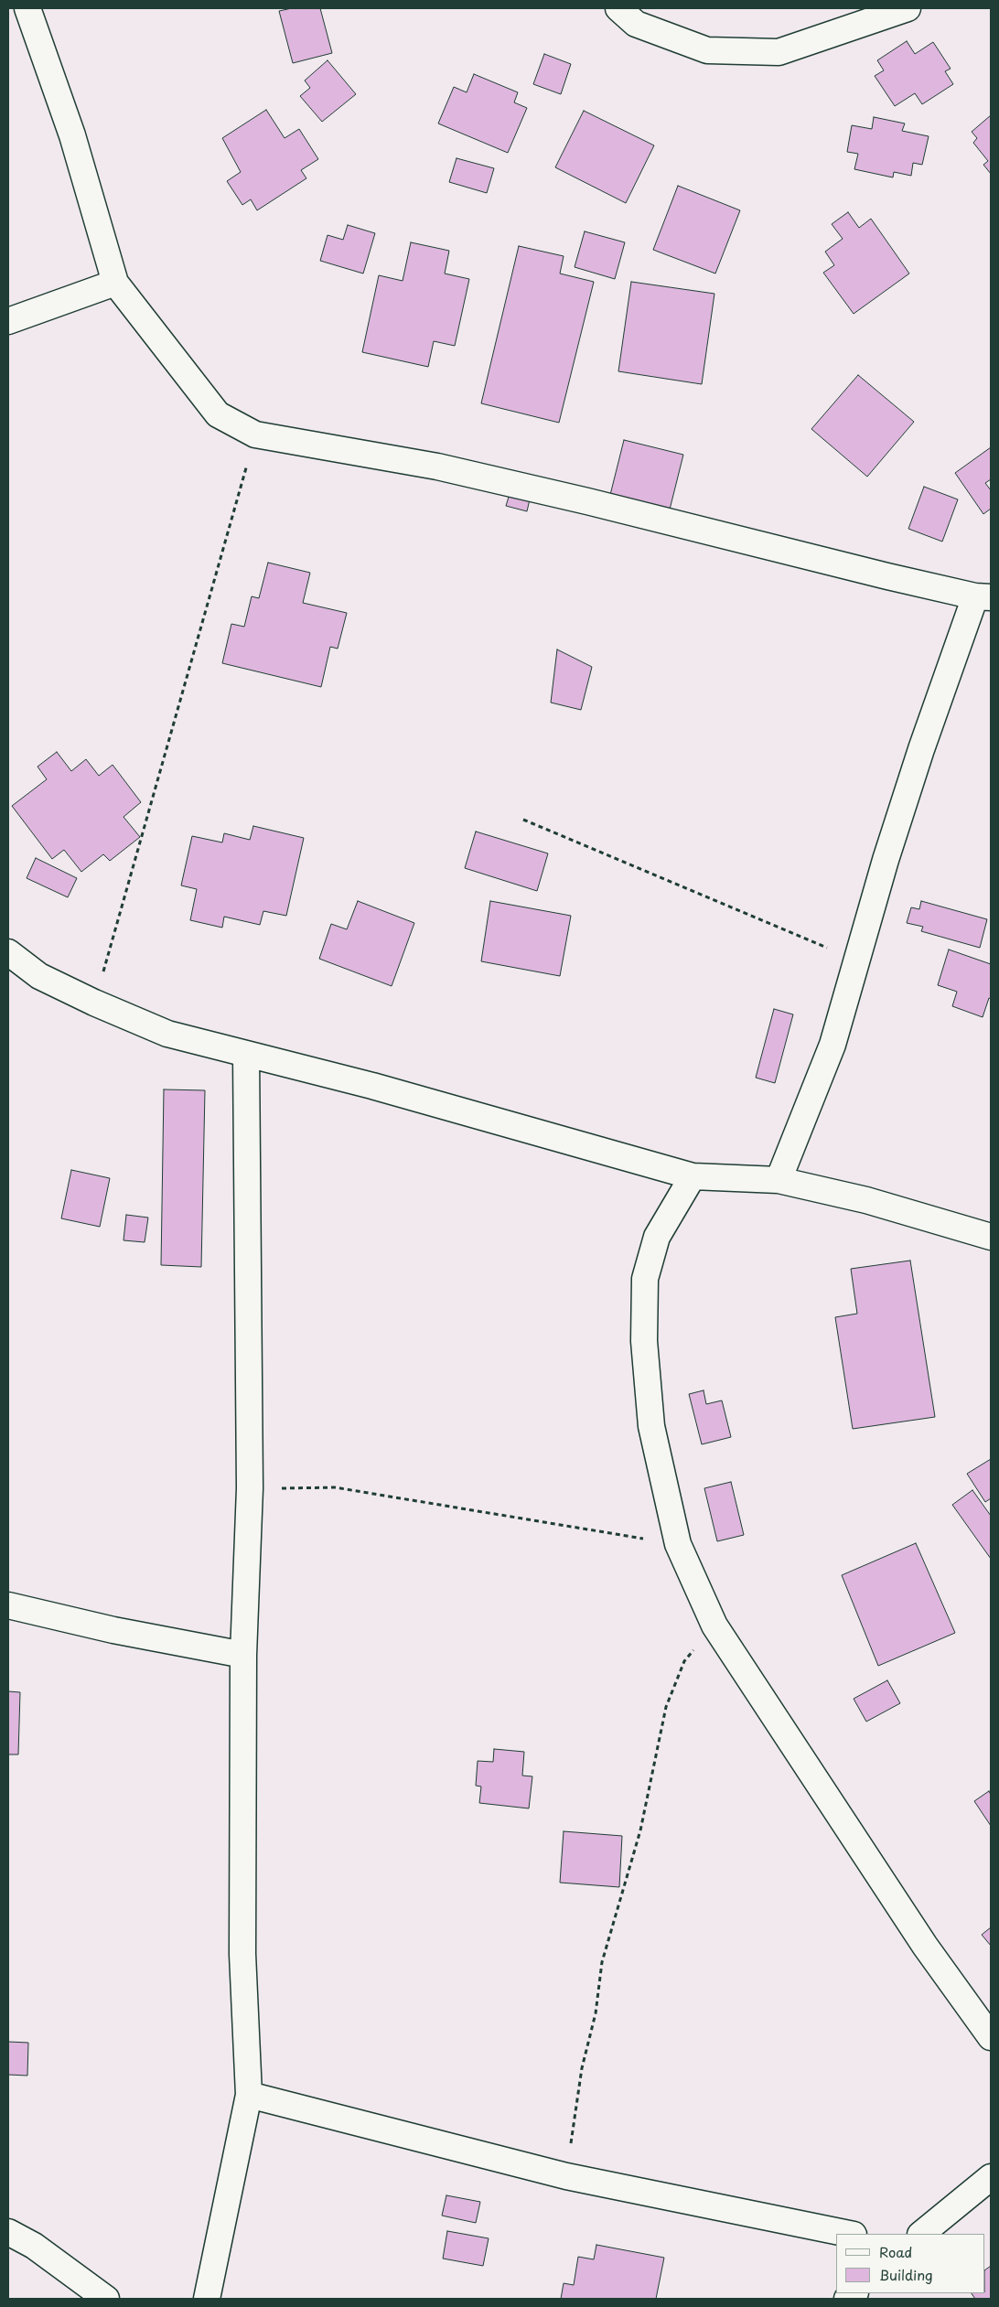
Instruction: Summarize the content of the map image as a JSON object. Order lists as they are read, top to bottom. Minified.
{"legend":["Road","Building"]}
